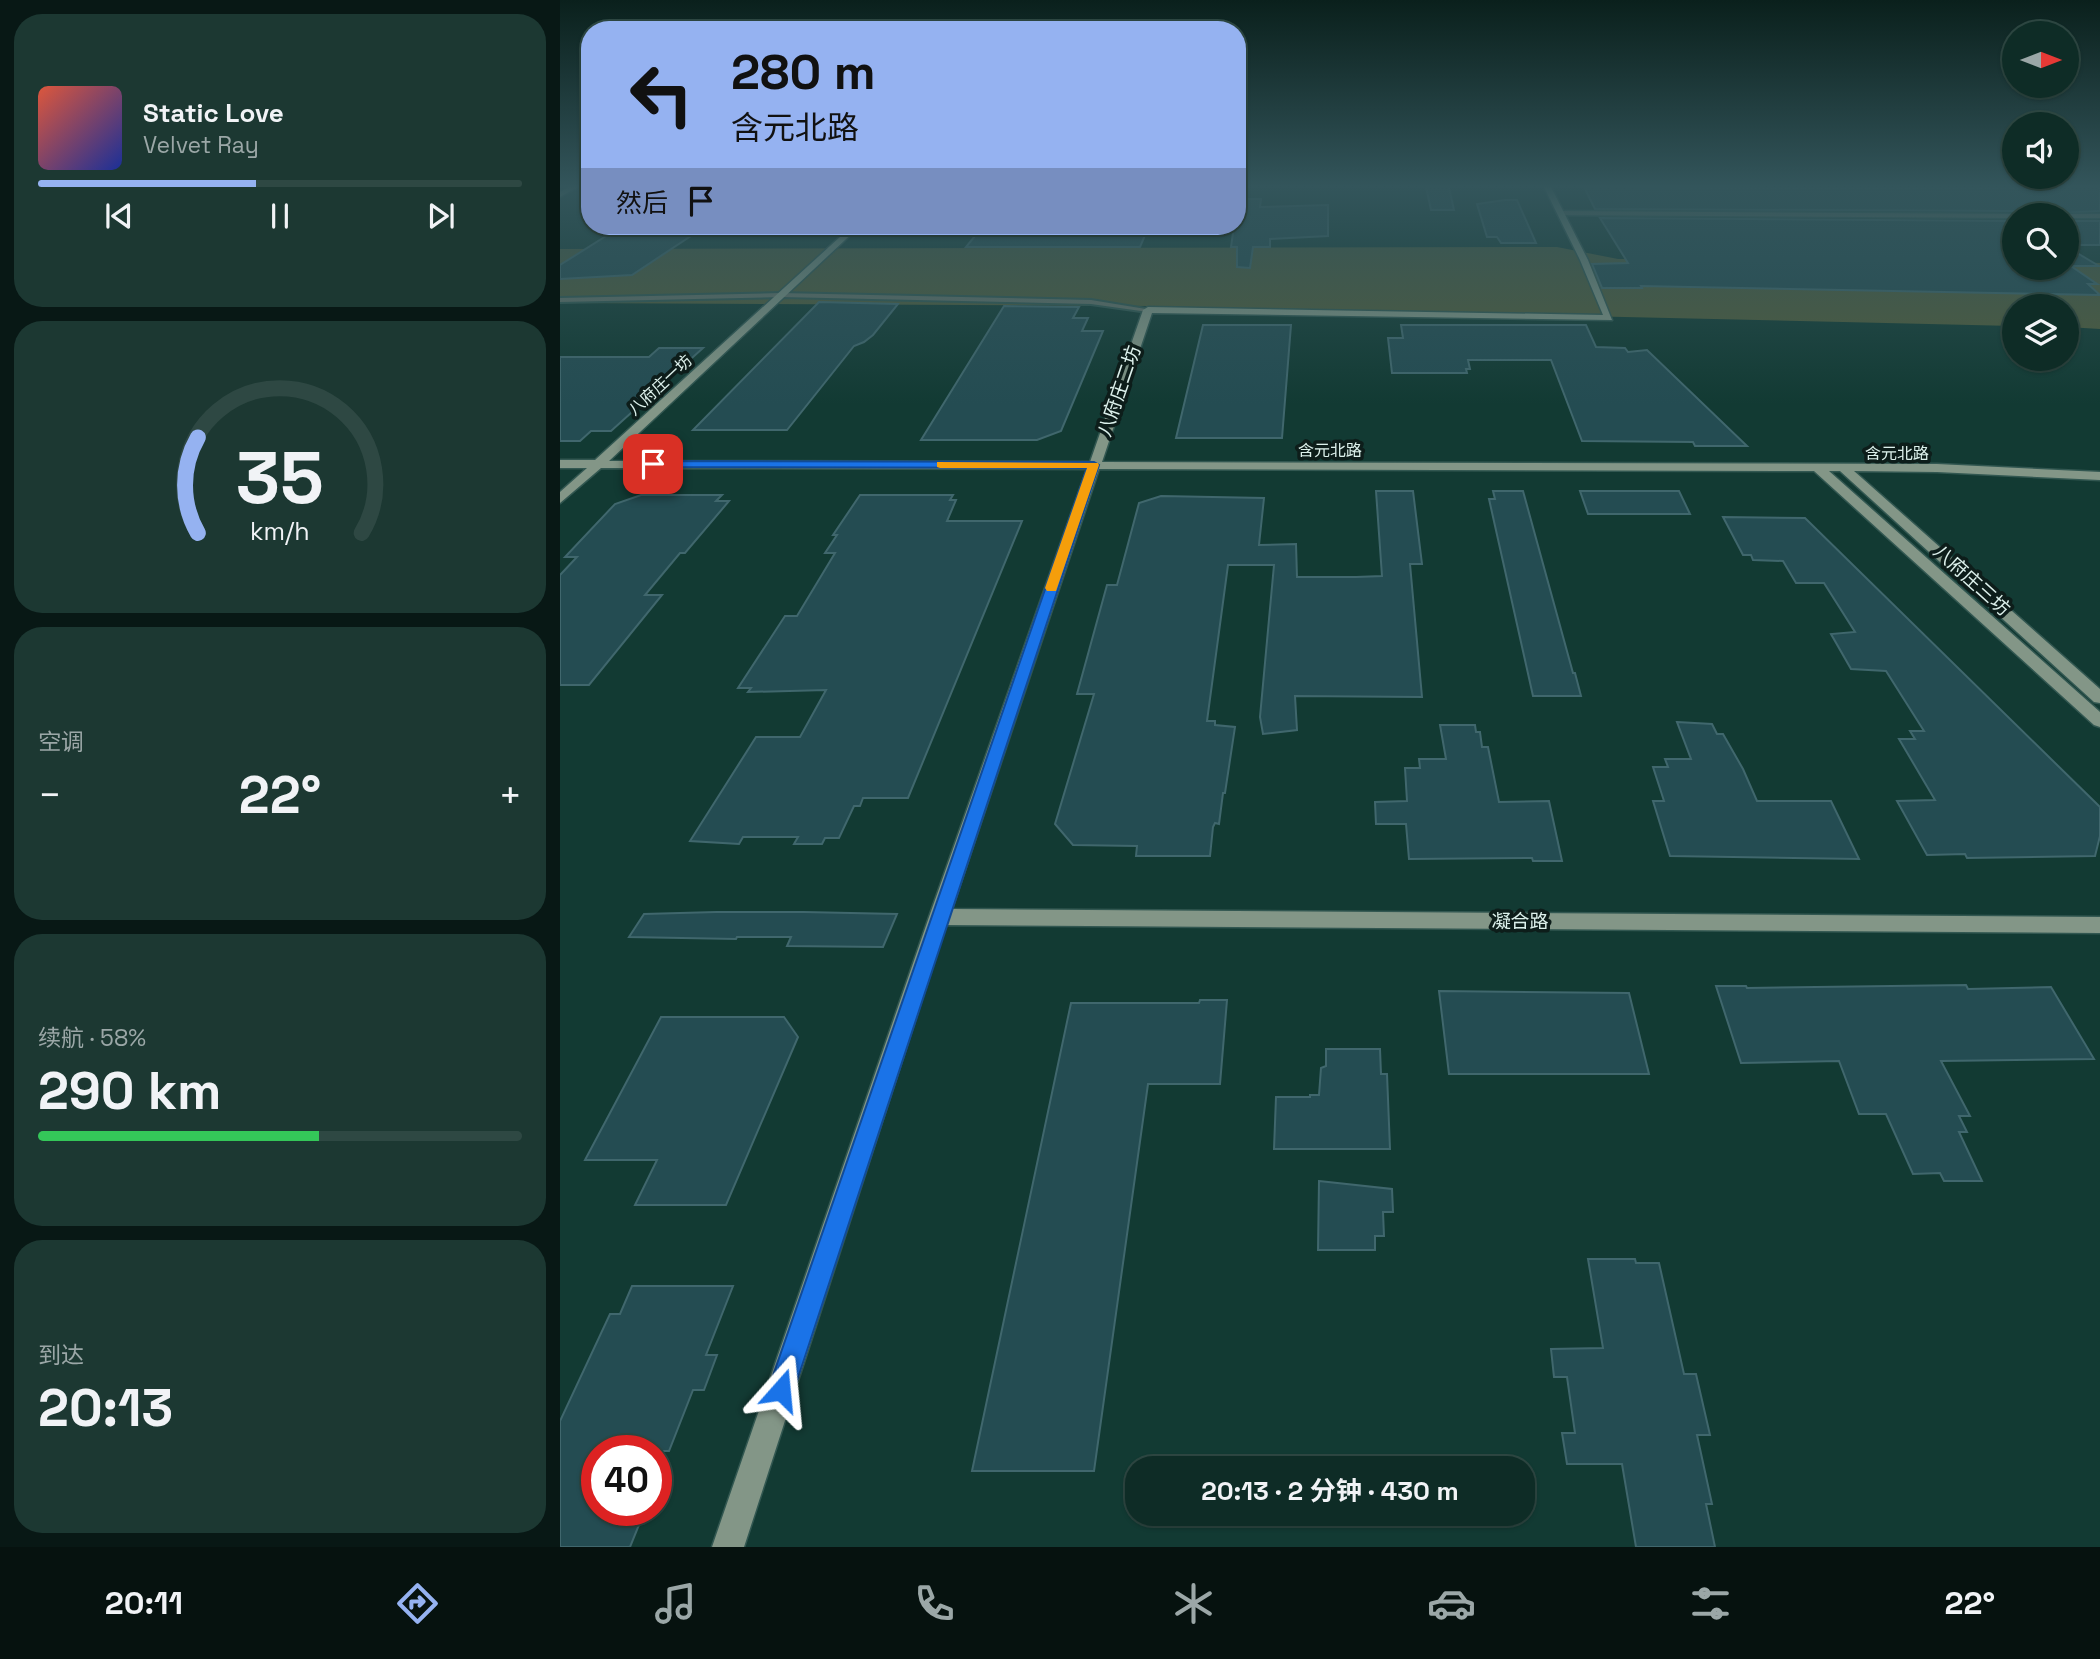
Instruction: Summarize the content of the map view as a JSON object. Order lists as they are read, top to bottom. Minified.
{"streets":{"street":["八府庄一坊","八府庄二坊","含元北路","八府庄三坊","凝合路"]},"crossings":[["八府庄一坊","含元北路"],["八府庄二坊","含元北路"],["八府庄二坊","凝合路"],["含元北路","八府庄三坊"]],"north":"right","page":{"turn":["280 m","含元北路"],"song":["Static Love","Velvet Ray"],"then":"然后","tile":["空调",["续航 · 58%","290 km"],["到达","20:13"]],"heat":["−","22°","+"],"limit":"40","trip":"20:13 · 2 分钟 · 430 m","tabs":["20:11","22°"],"gauge":["35","km/h"]}}
